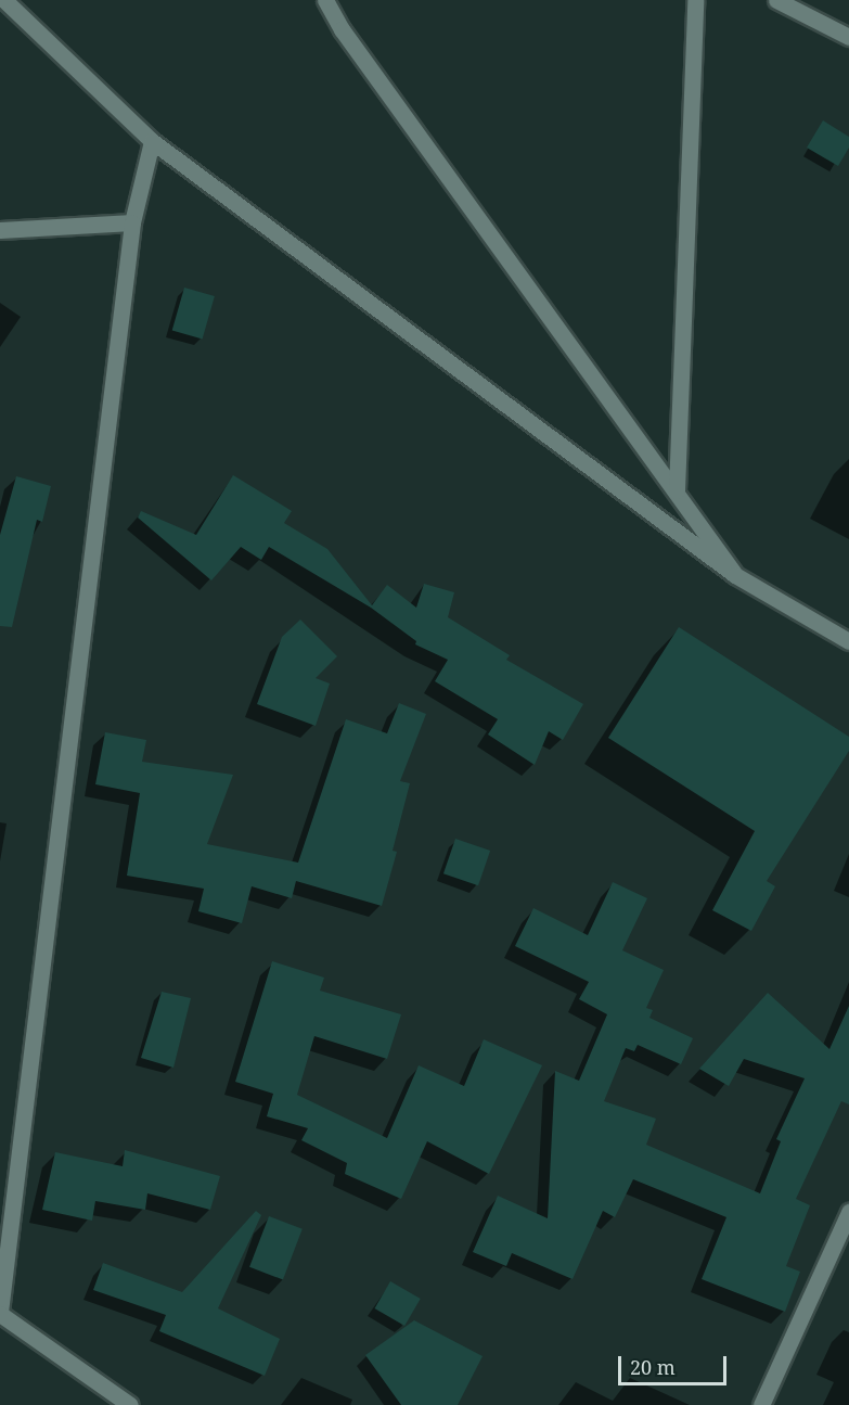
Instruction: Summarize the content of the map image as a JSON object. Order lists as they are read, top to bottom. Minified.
{"scale_bar":"20 m"}
